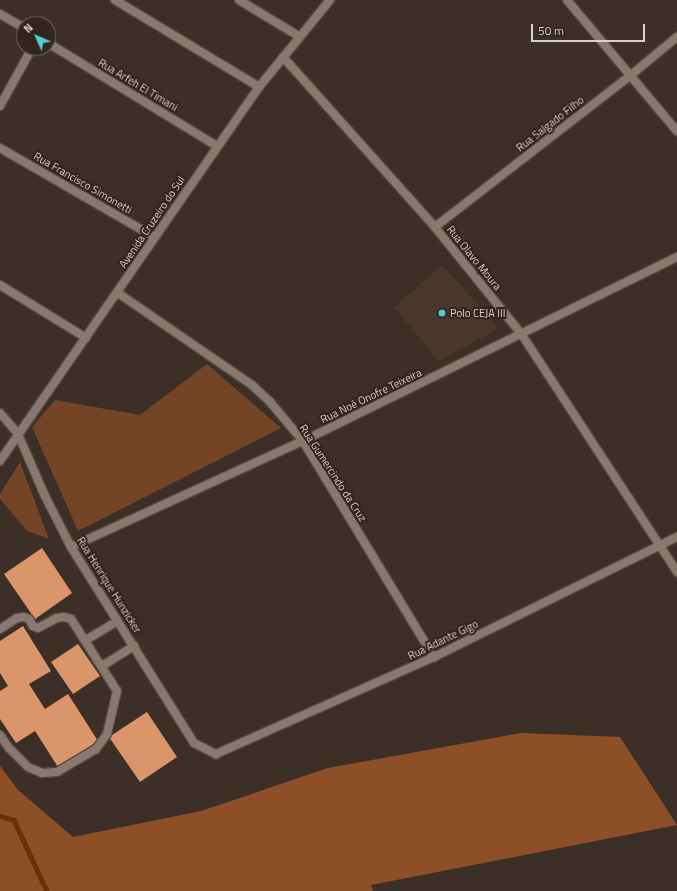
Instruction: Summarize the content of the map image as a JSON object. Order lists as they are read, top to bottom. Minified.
{"streets":{"street":["Rua Arfeh El Timani","Rua Salgado Filho","Rua Francisco Simonetti","Avenida Cruzeiro do Sul","Rua Olavo Moura","Rua Noé Onofre Teixeira","Rua Gumercindo da Cruz","Rua Henrique Hunzicker","Rua Adante Gigo"]},"crossings":[["Rua Arfeh El Timani","Avenida Cruzeiro do Sul"],["Rua Salgado Filho","Rua Olavo Moura"],["Rua Francisco Simonetti","Avenida Cruzeiro do Sul"],["Avenida Cruzeiro do Sul","Rua Olavo Moura"],["Avenida Cruzeiro do Sul","Rua Gumercindo da Cruz"],["Avenida Cruzeiro do Sul","Rua Henrique Hunzicker"],["Rua Olavo Moura","Rua Noé Onofre Teixeira"],["Rua Olavo Moura","Rua Adante Gigo"],["Rua Noé Onofre Teixeira","Rua Gumercindo da Cruz"],["Rua Noé Onofre Teixeira","Rua Henrique Hunzicker"],["Rua Gumercindo da Cruz","Rua Adante Gigo"],["Rua Henrique Hunzicker","Rua Adante Gigo"]],"places":["Polo CEJA III"],"scale_bar":"50 m","north":"top left"}
